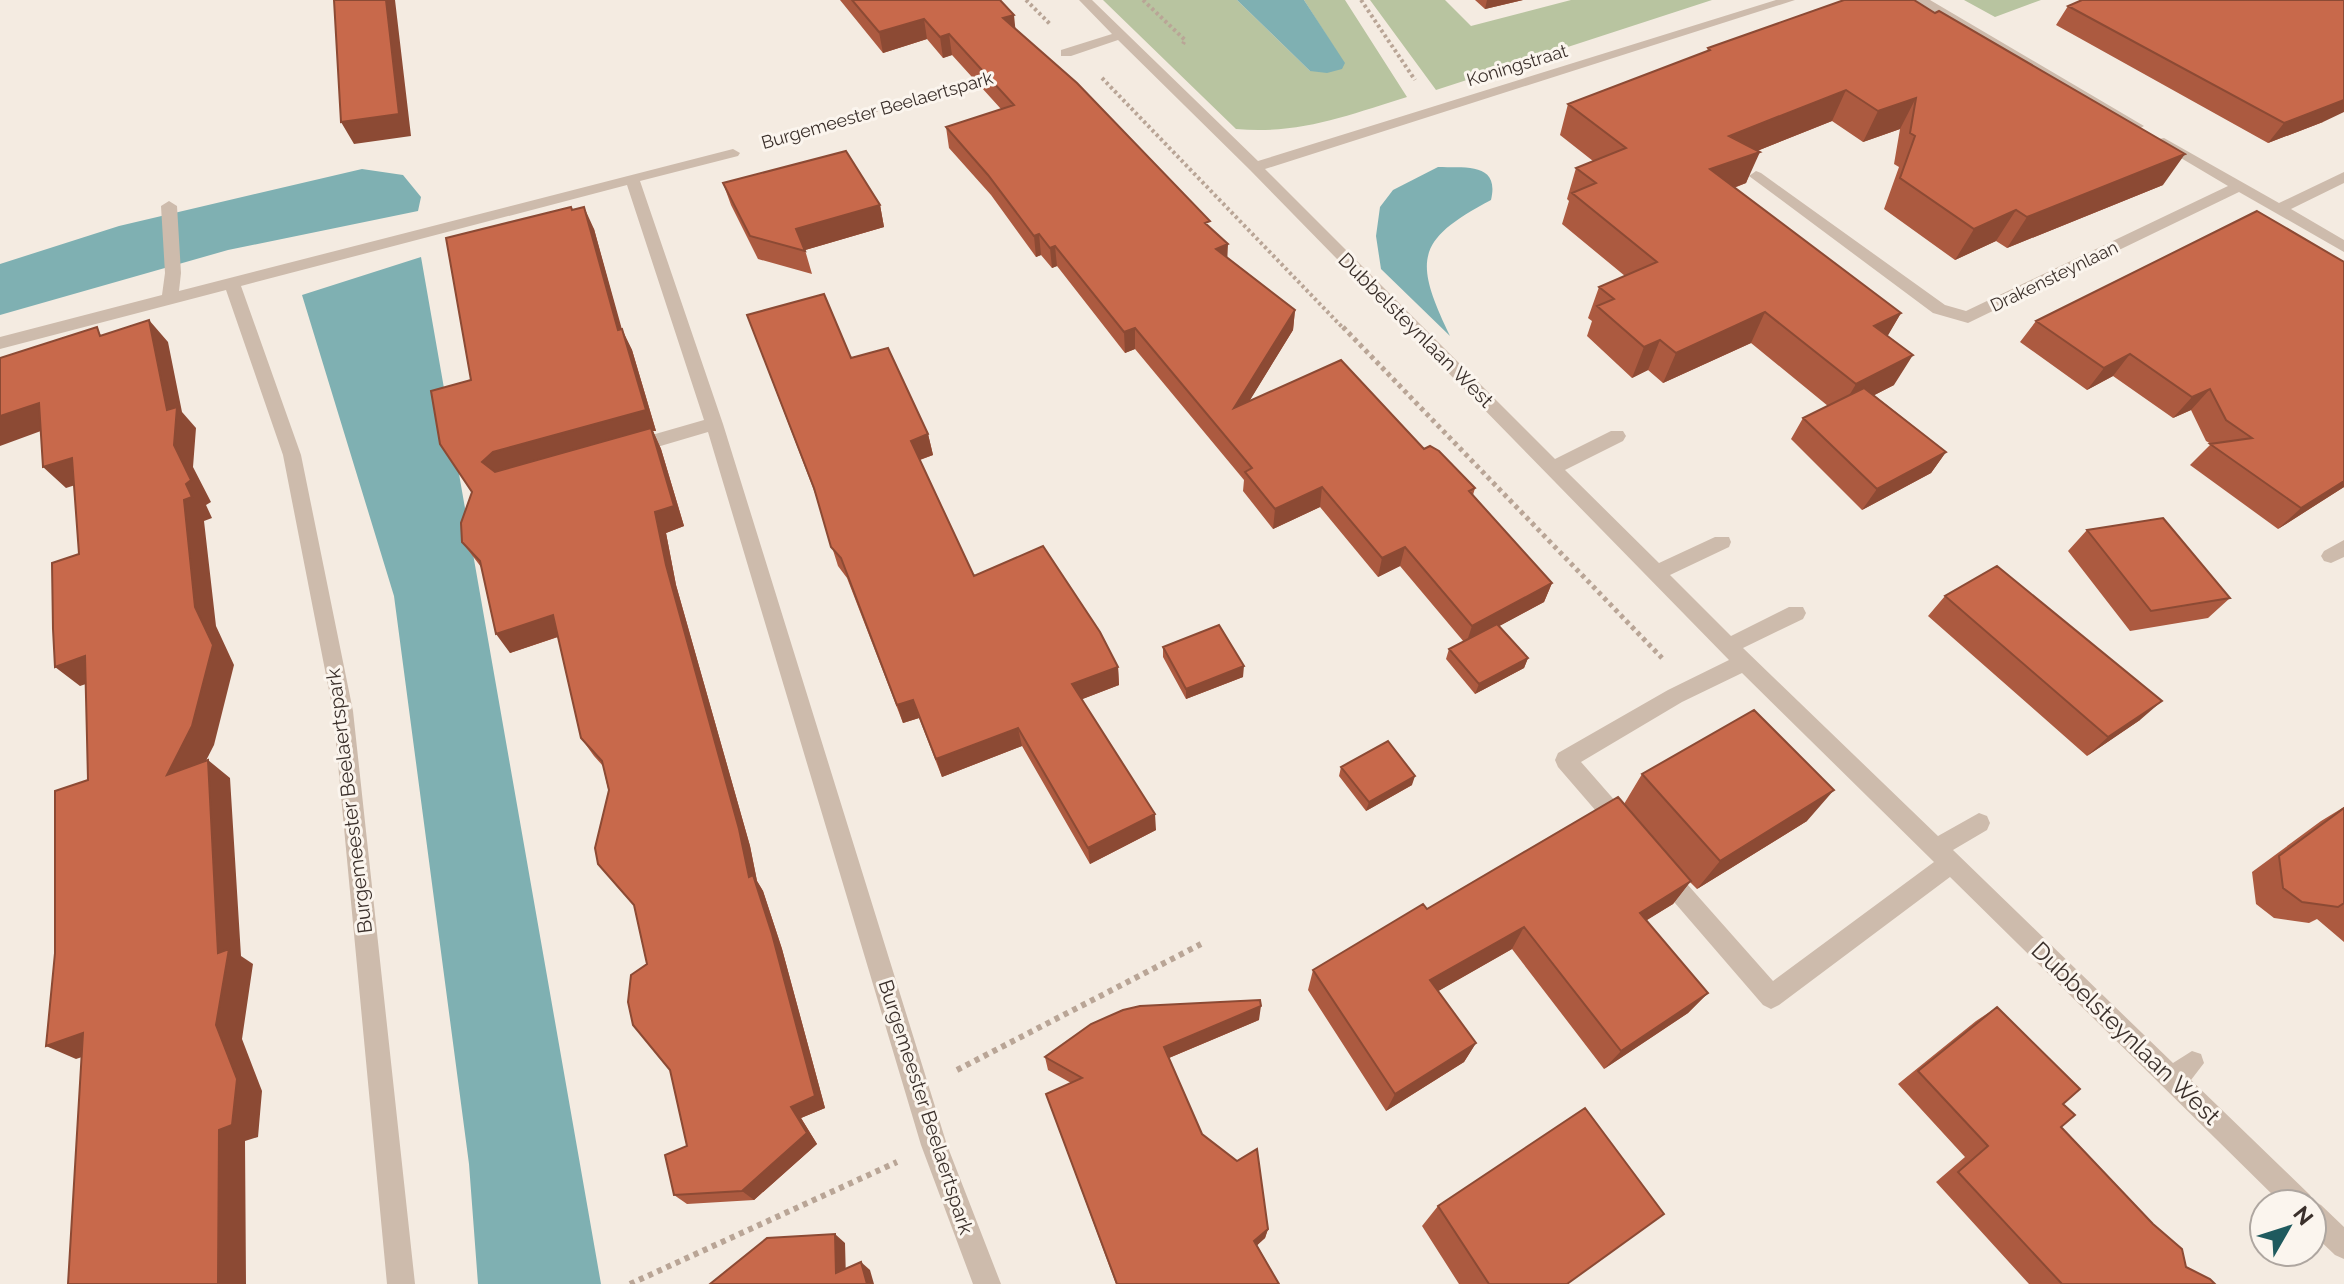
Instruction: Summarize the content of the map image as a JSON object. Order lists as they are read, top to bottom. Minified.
{"streets":{"street":["Koningstraat","Burgemeester Beelaertspark","Drakensteynlaan","Dubbelsteynlaan West"]},"crossings":[["Koningstraat","Dubbelsteynlaan West"]],"north":"top right"}
